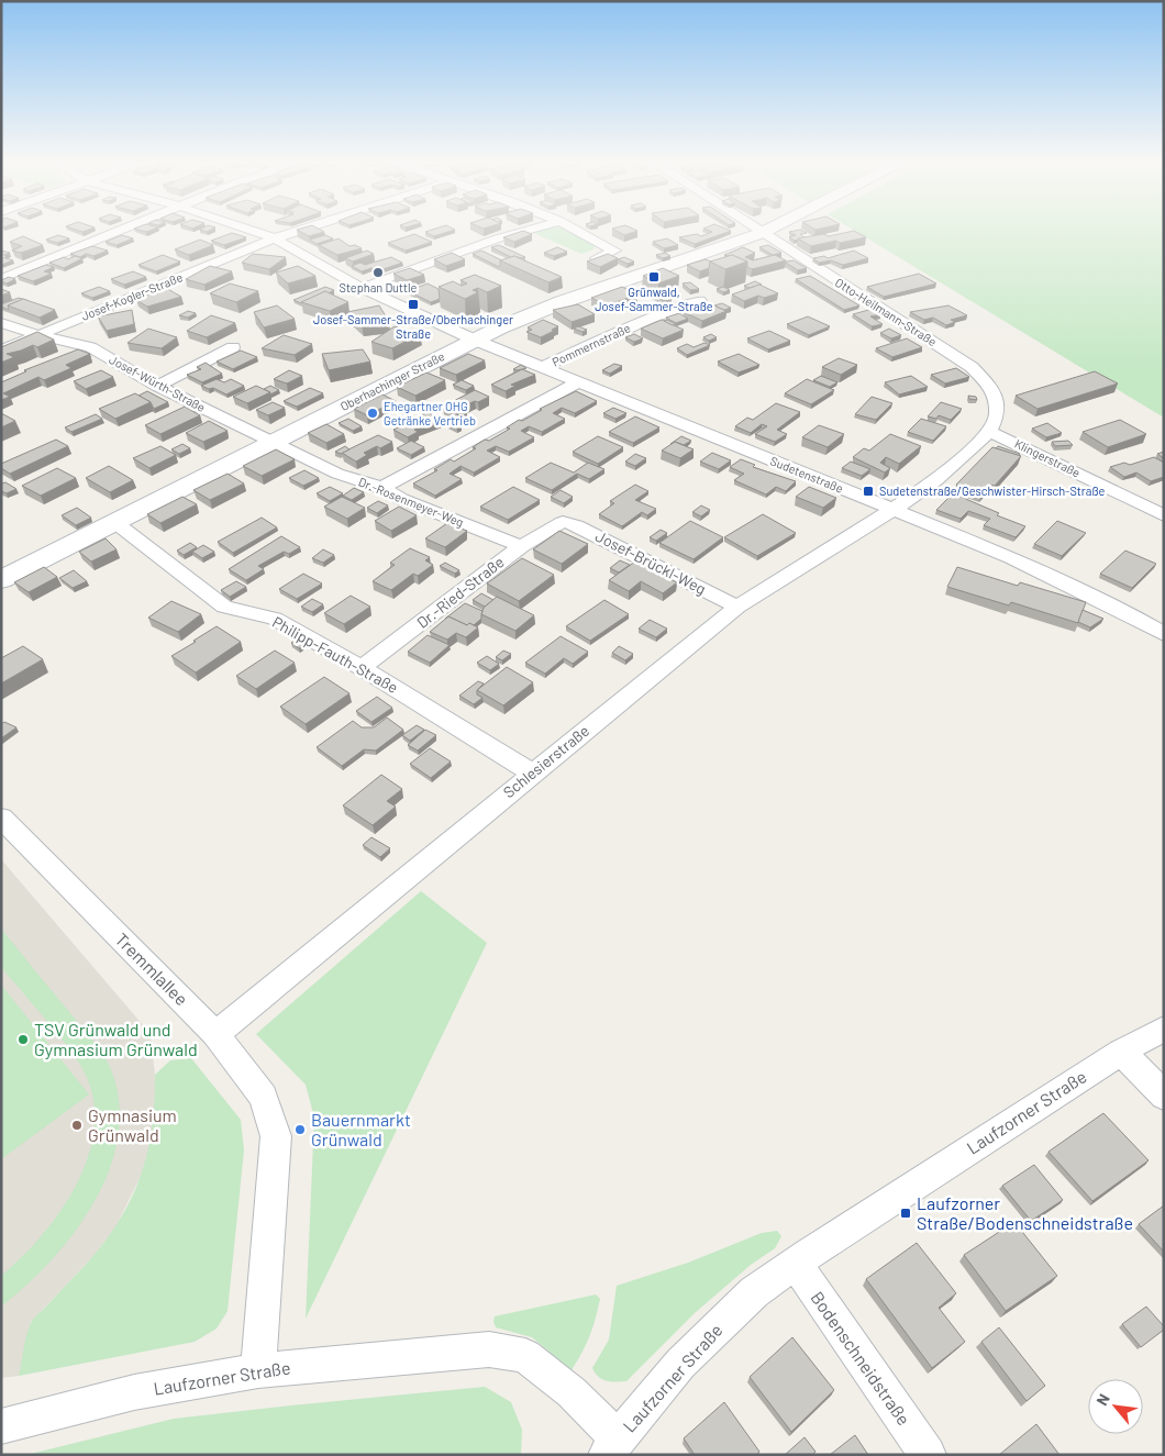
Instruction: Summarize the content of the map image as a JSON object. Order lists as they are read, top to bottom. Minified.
{"streets":{"main road":["Oberhachinger Straße"],"street":["Josef-Kogler-Straße","Otto-Heilmann-Straße","Pommernstraße","Josef-Würth-Straße","Klingerstraße","Sudetenstraße","Dr.-Rosenmeyer-Weg","Josef-Brückl-Weg","Dr.-Ried-Straße","Philipp-Fauth-Straße","Schlesierstraße","Tremmlallee","Laufzorner Straße","Bodenschneidstraße"]},"crossings":[["Josef-Kogler-Straße","Josef-Würth-Straße"],["Josef-Kogler-Straße","Sudetenstraße"],["Otto-Heilmann-Straße","Oberhachinger Straße"],["Otto-Heilmann-Straße","Klingerstraße"],["Otto-Heilmann-Straße","Schlesierstraße"],["Pommernstraße","Sudetenstraße"],["Oberhachinger Straße","Josef-Würth-Straße"],["Oberhachinger Straße","Sudetenstraße"],["Oberhachinger Straße","Dr.-Rosenmeyer-Weg"],["Oberhachinger Straße","Philipp-Fauth-Straße"],["Josef-Würth-Straße","Dr.-Rosenmeyer-Weg"],["Klingerstraße","Schlesierstraße"],["Sudetenstraße","Schlesierstraße"],["Dr.-Rosenmeyer-Weg","Dr.-Ried-Straße"],["Josef-Brückl-Weg","Dr.-Ried-Straße"],["Josef-Brückl-Weg","Schlesierstraße"],["Dr.-Ried-Straße","Philipp-Fauth-Straße"],["Philipp-Fauth-Straße","Schlesierstraße"],["Schlesierstraße","Tremmlallee"],["Tremmlallee","Laufzorner Straße"],["Laufzorner Straße","Bodenschneidstraße"]],"places":{"other":["Stephan Duttle","Ehegartner OHG Getränke Vertrieb","TSV Grünwald und Gymnasium Grünwald","Gymnasium Grünwald","Bauernmarkt Grünwald"],"transit":["Grünwald, Josef-Sammer-Straße","Josef-Sammer-Straße/Oberhachinger Straße","Sudetenstraße/Geschwister-Hirsch-Straße","Laufzorner Straße/Bodenschneidstraße"]},"north":"top left"}
